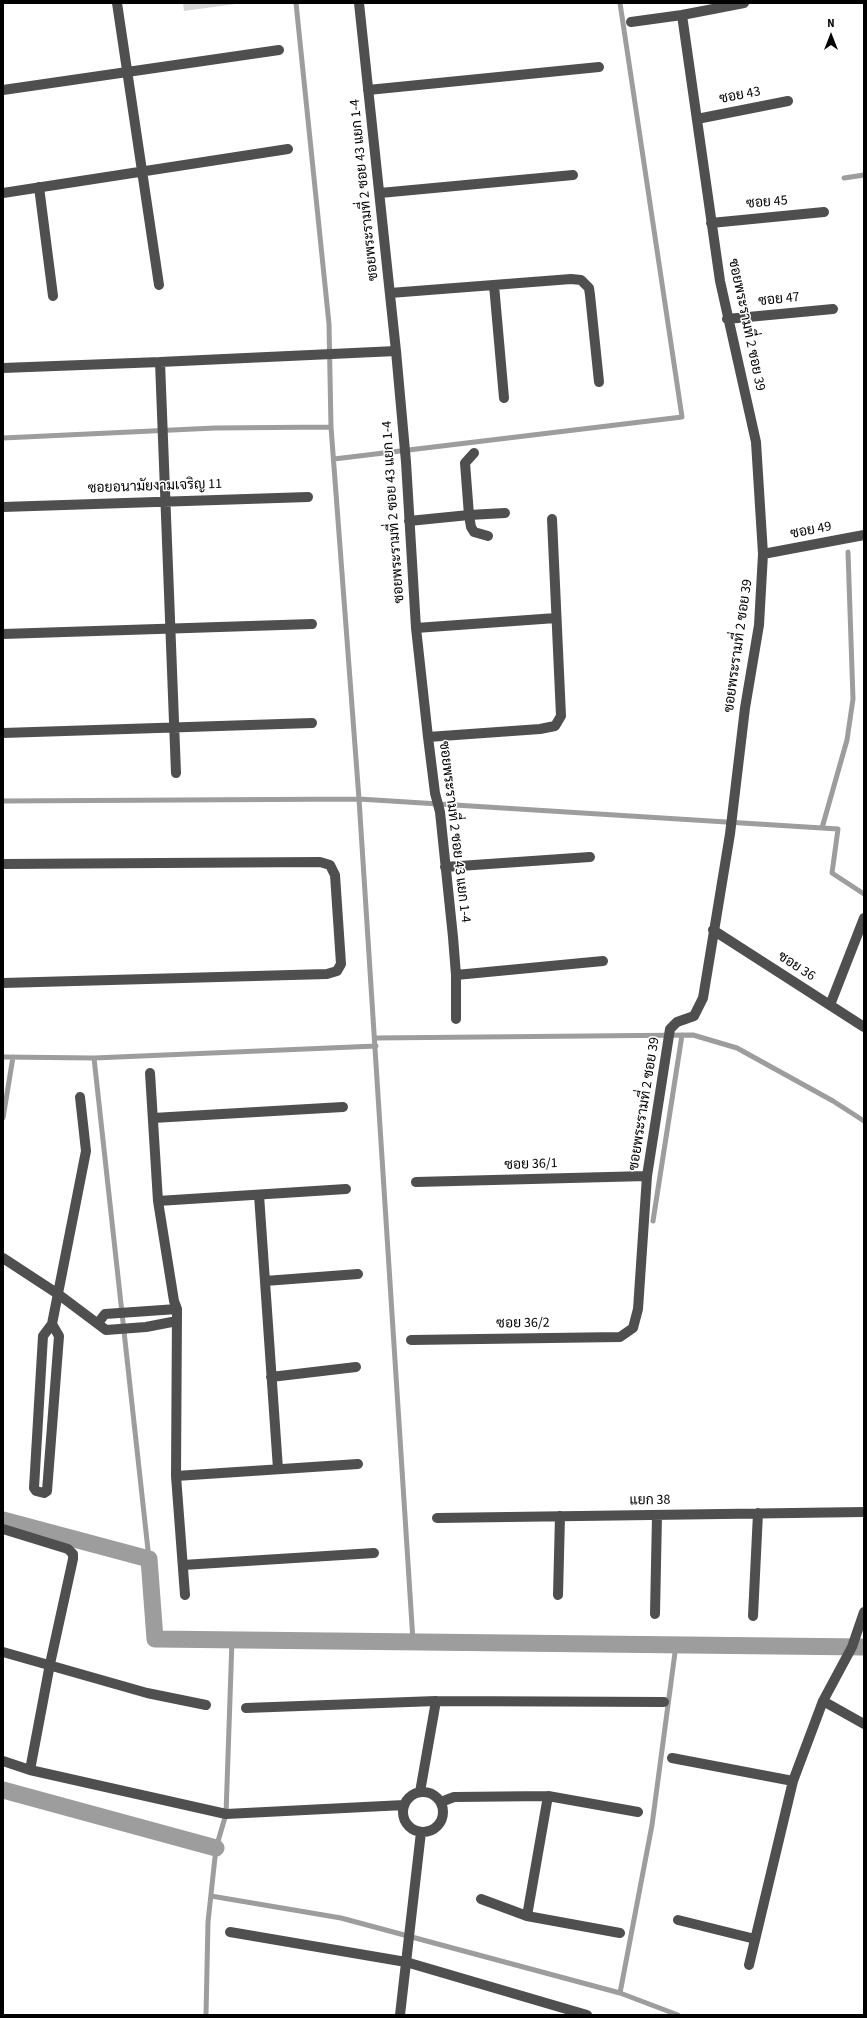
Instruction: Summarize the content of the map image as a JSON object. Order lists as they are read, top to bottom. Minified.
{"streets":{"street":["ซอย 43","ซอยพระรามที่ 2 ซอย 43 แยก 1-4","ซอย 45","ซอย 47","ซอยพระรามที่ 2 ซอย 39","ซอยอนามัยงามเจริญ 11","ซอย 49","ซอย 36","ซอย 36/1","ซอย 36/2","แยก 38"]},"crossings":[["ซอย 43","ซอยพระรามที่ 2 ซอย 39"],["ซอย 45","ซอยพระรามที่ 2 ซอย 39"],["ซอย 47","ซอยพระรามที่ 2 ซอย 39"],["ซอยพระรามที่ 2 ซอย 39","ซอย 49"],["ซอยพระรามที่ 2 ซอย 39","ซอย 36"],["ซอยพระรามที่ 2 ซอย 39","ซอย 36/1"],["ซอยพระรามที่ 2 ซอย 39","ซอย 36/2"]],"north":"top"}
